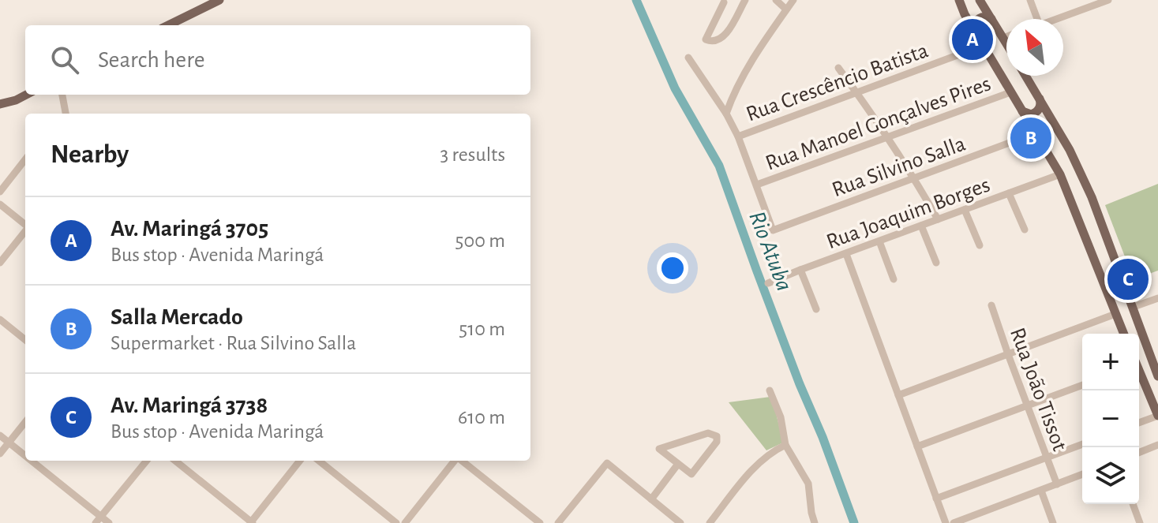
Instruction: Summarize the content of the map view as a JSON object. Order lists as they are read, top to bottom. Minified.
{"streets":{"street":["Rua Crescêncio Batista","Rua Manoel Gonçalves Pires","Rua Silvino Salla","Rua Joaquim Borges","Rua João Tissot"]},"crossings":[["Rua Manoel Gonçalves Pires","Rua Silvino Salla"]],"water":["Rio Atuba"],"north":"top left","page":{"pins":["A","B","C"],"search":"Search here","heading":["Nearby","3 results"],"list":[{"mark":"A","name":"Av. Maringá 3705","note":"Bus stop · Avenida Maringá","value":"500 m"},{"mark":"B","name":"Salla Mercado","note":"Supermarket · Rua Silvino Salla","value":"510 m"},{"mark":"C","name":"Av. Maringá 3738","note":"Bus stop · Avenida Maringá","value":"610 m"}],"map_buttons":["+","−"]}}
